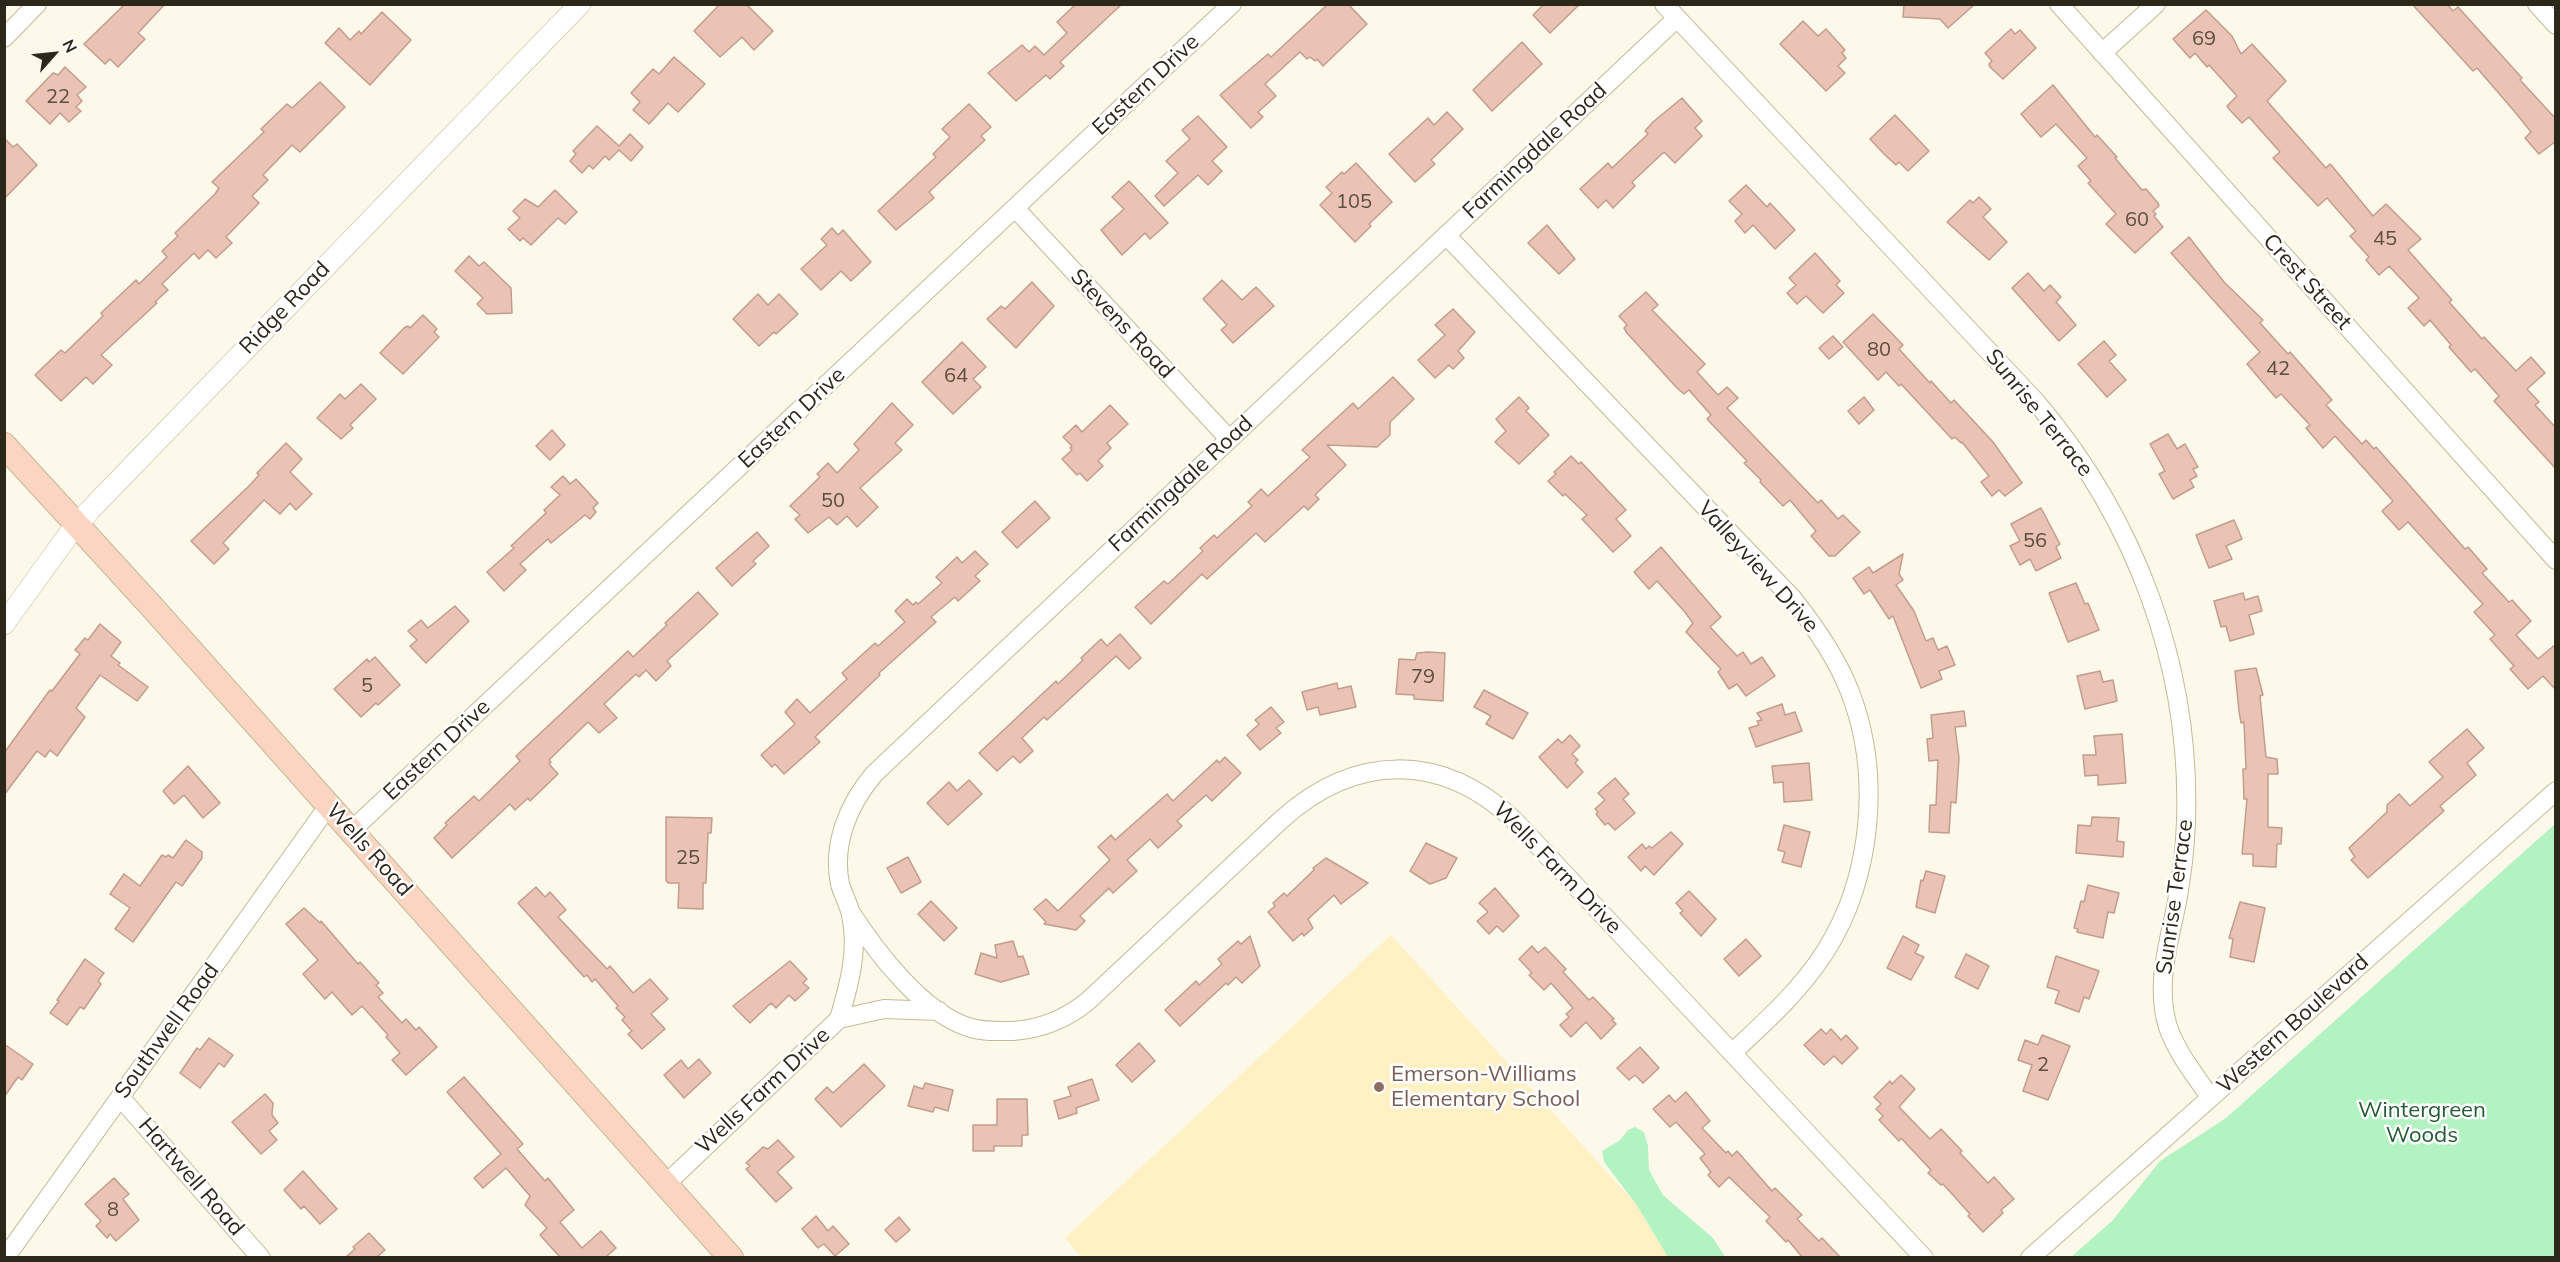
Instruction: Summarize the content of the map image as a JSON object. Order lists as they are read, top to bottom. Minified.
{"streets":{"main road":["Wells Road"],"street":["Eastern Drive","Farmingdale Road","Crest Street","Ridge Road","Stevens Road","Sunrise Terrace","Valleyview Drive","Wells Farm Drive","Western Boulevard","Southwell Road","Hartwell Road"]},"crossings":[["Eastern Drive","Stevens Road"],["Eastern Drive","Wells Road"],["Farmingdale Road","Stevens Road"],["Farmingdale Road","Sunrise Terrace"],["Farmingdale Road","Valleyview Drive"],["Farmingdale Road","Wells Farm Drive"],["Ridge Road","Wells Road"],["Sunrise Terrace","Western Boulevard"],["Valleyview Drive","Wells Farm Drive"],["Wells Road","Wells Farm Drive"],["Wells Road","Southwell Road"],["Southwell Road","Hartwell Road"]],"parks":["Wintergreen Woods"],"places":["Emerson-Williams Elementary School"],"house_numbers":["69","22","105","60","45","80","42","64","50","56","79","5","25","2","8"],"north":"top right"}
